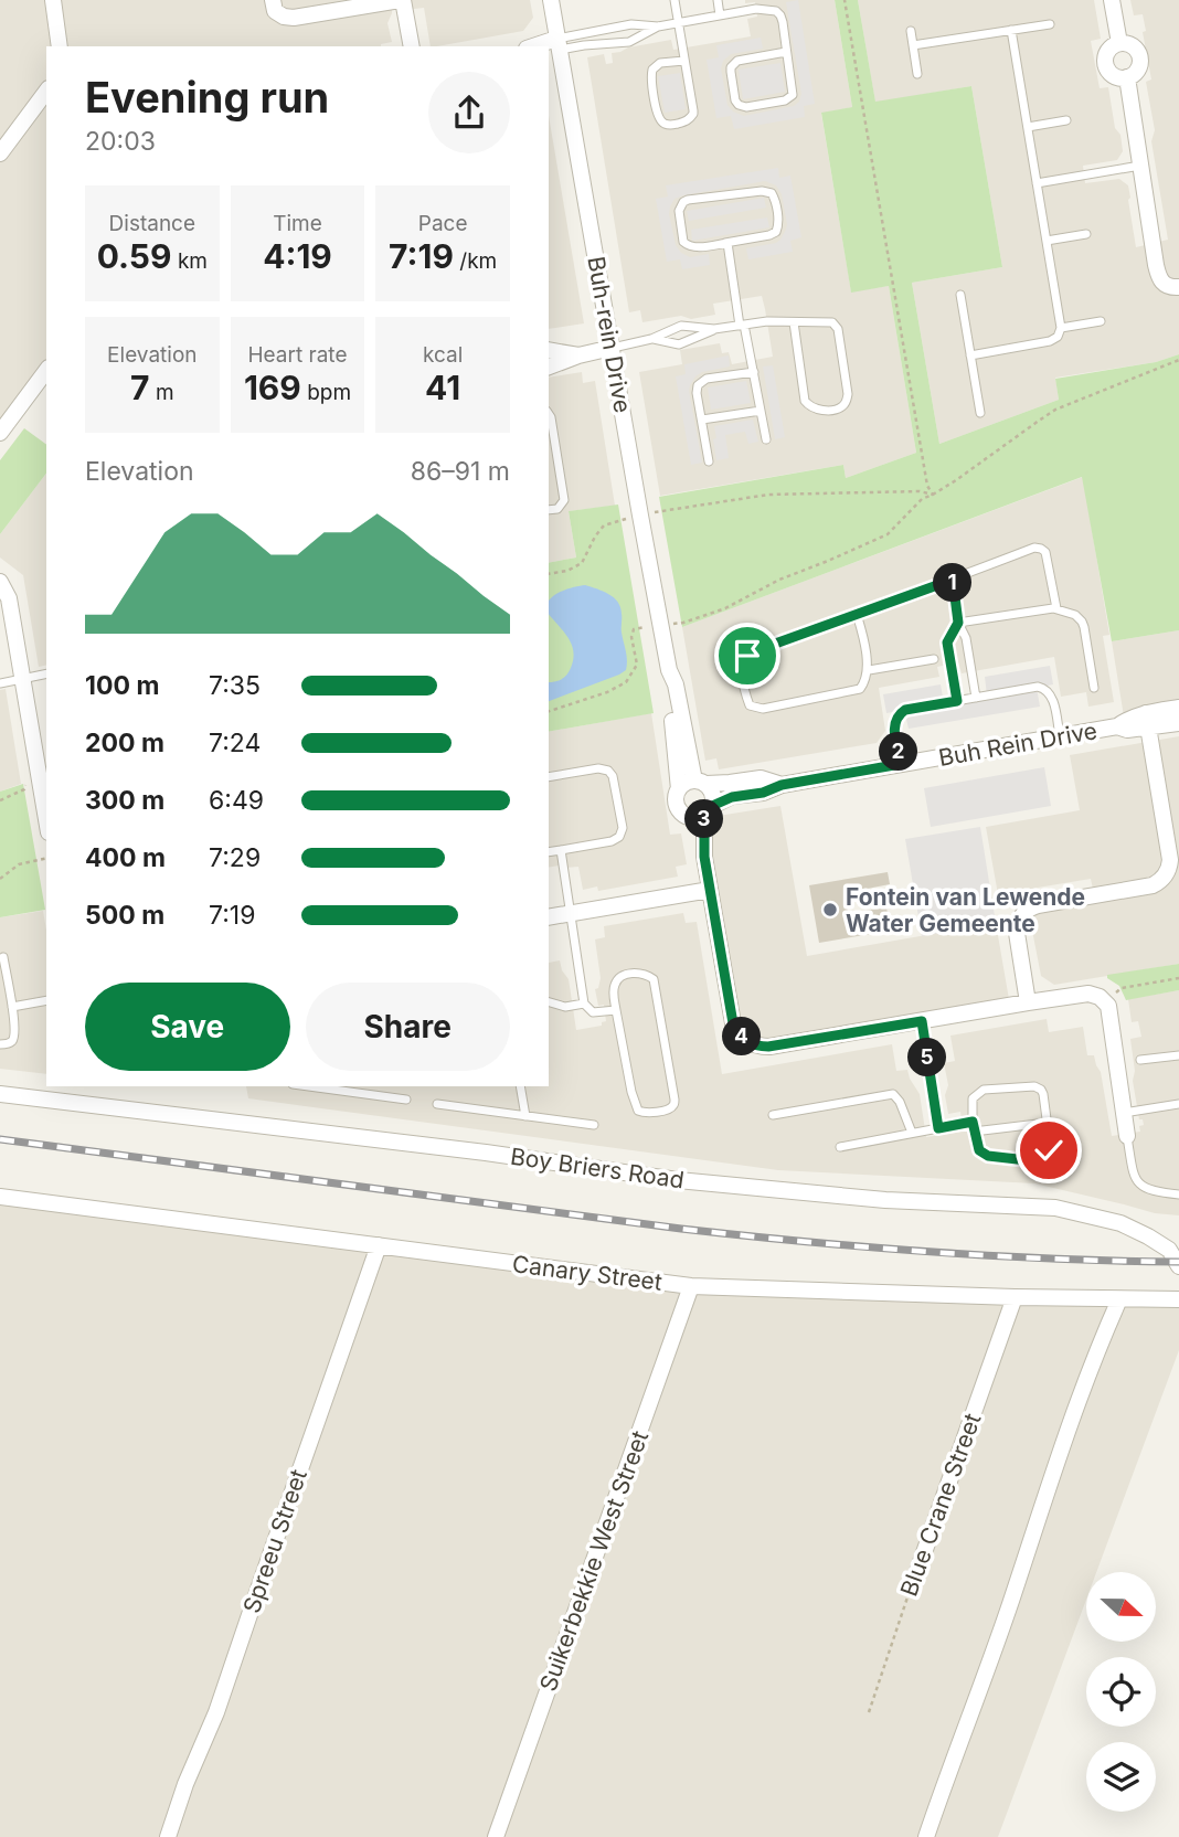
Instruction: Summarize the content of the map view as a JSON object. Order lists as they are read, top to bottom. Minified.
{"streets":{"street":["Buh-rein Drive","Buh Rein Drive","Boy Briers Road","Canary Street","Blue Crane Street","Spreeu Street","Suikerbekkie West Street"]},"crossings":[["Buh-rein Drive","Buh Rein Drive"],["Canary Street","Blue Crane Street"],["Canary Street","Spreeu Street"],["Canary Street","Suikerbekkie West Street"]],"places":["Fontein van Lewende Water Gemeente"],"north":"right","page":{"heading":["Evening run","20:03"],"stats":[["Distance","0.59 km"],["Time","4:19"],["Pace","7:19 /km"],["Elevation","7 m"],["Heart rate","169 bpm"],["kcal","41"]],"chart":["Elevation","86–91 m"],"pins":["1","2","3","4","5"],"list":[{"name":"100 m","note":"7:35"},{"name":"200 m","note":"7:24"},{"name":"300 m","note":"6:49"},{"name":"400 m","note":"7:29"},{"name":"500 m","note":"7:19"}],"buttons":["Save","Share"]}}
